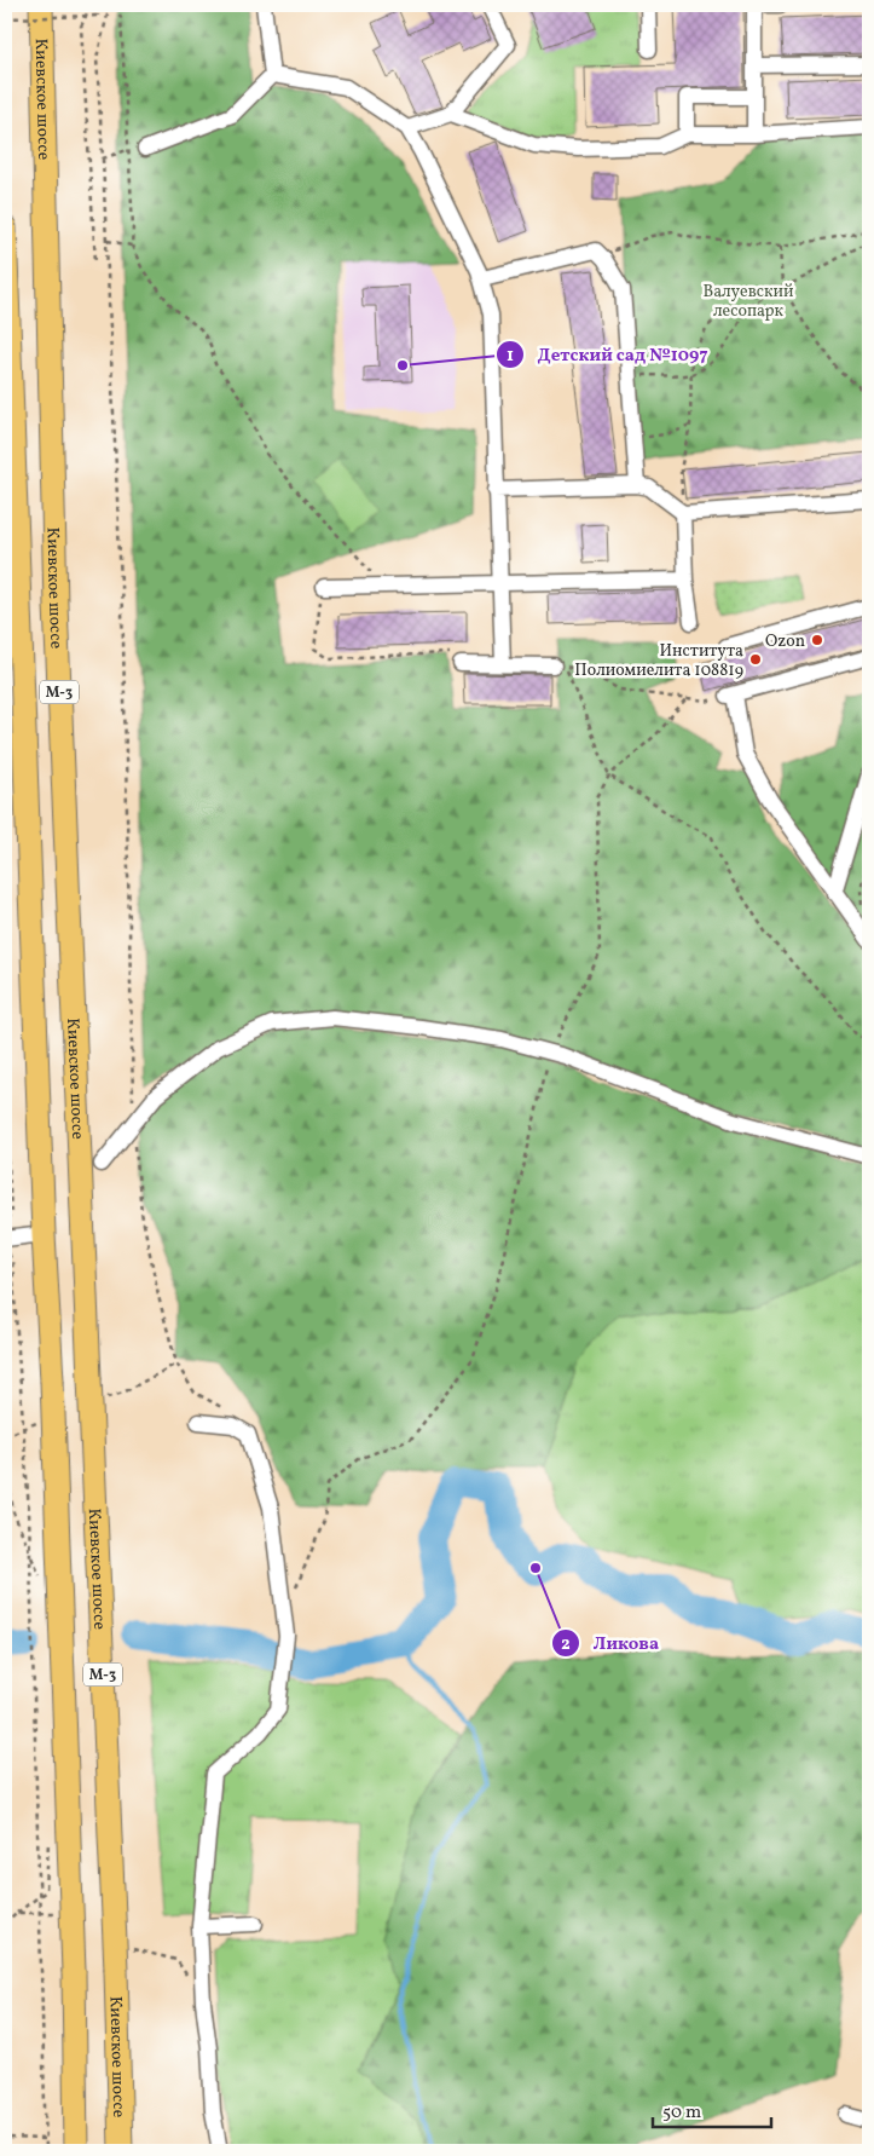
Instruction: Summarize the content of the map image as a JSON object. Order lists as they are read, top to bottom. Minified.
{"streets":{"highway":["Киевское шоссе","М-3"]},"parks":["Валуевский лесопарк"],"places":["Детский сад №1097","Ozon","Института Полиомиелита 108819","Ликова"],"scale_bar":"50 m"}
